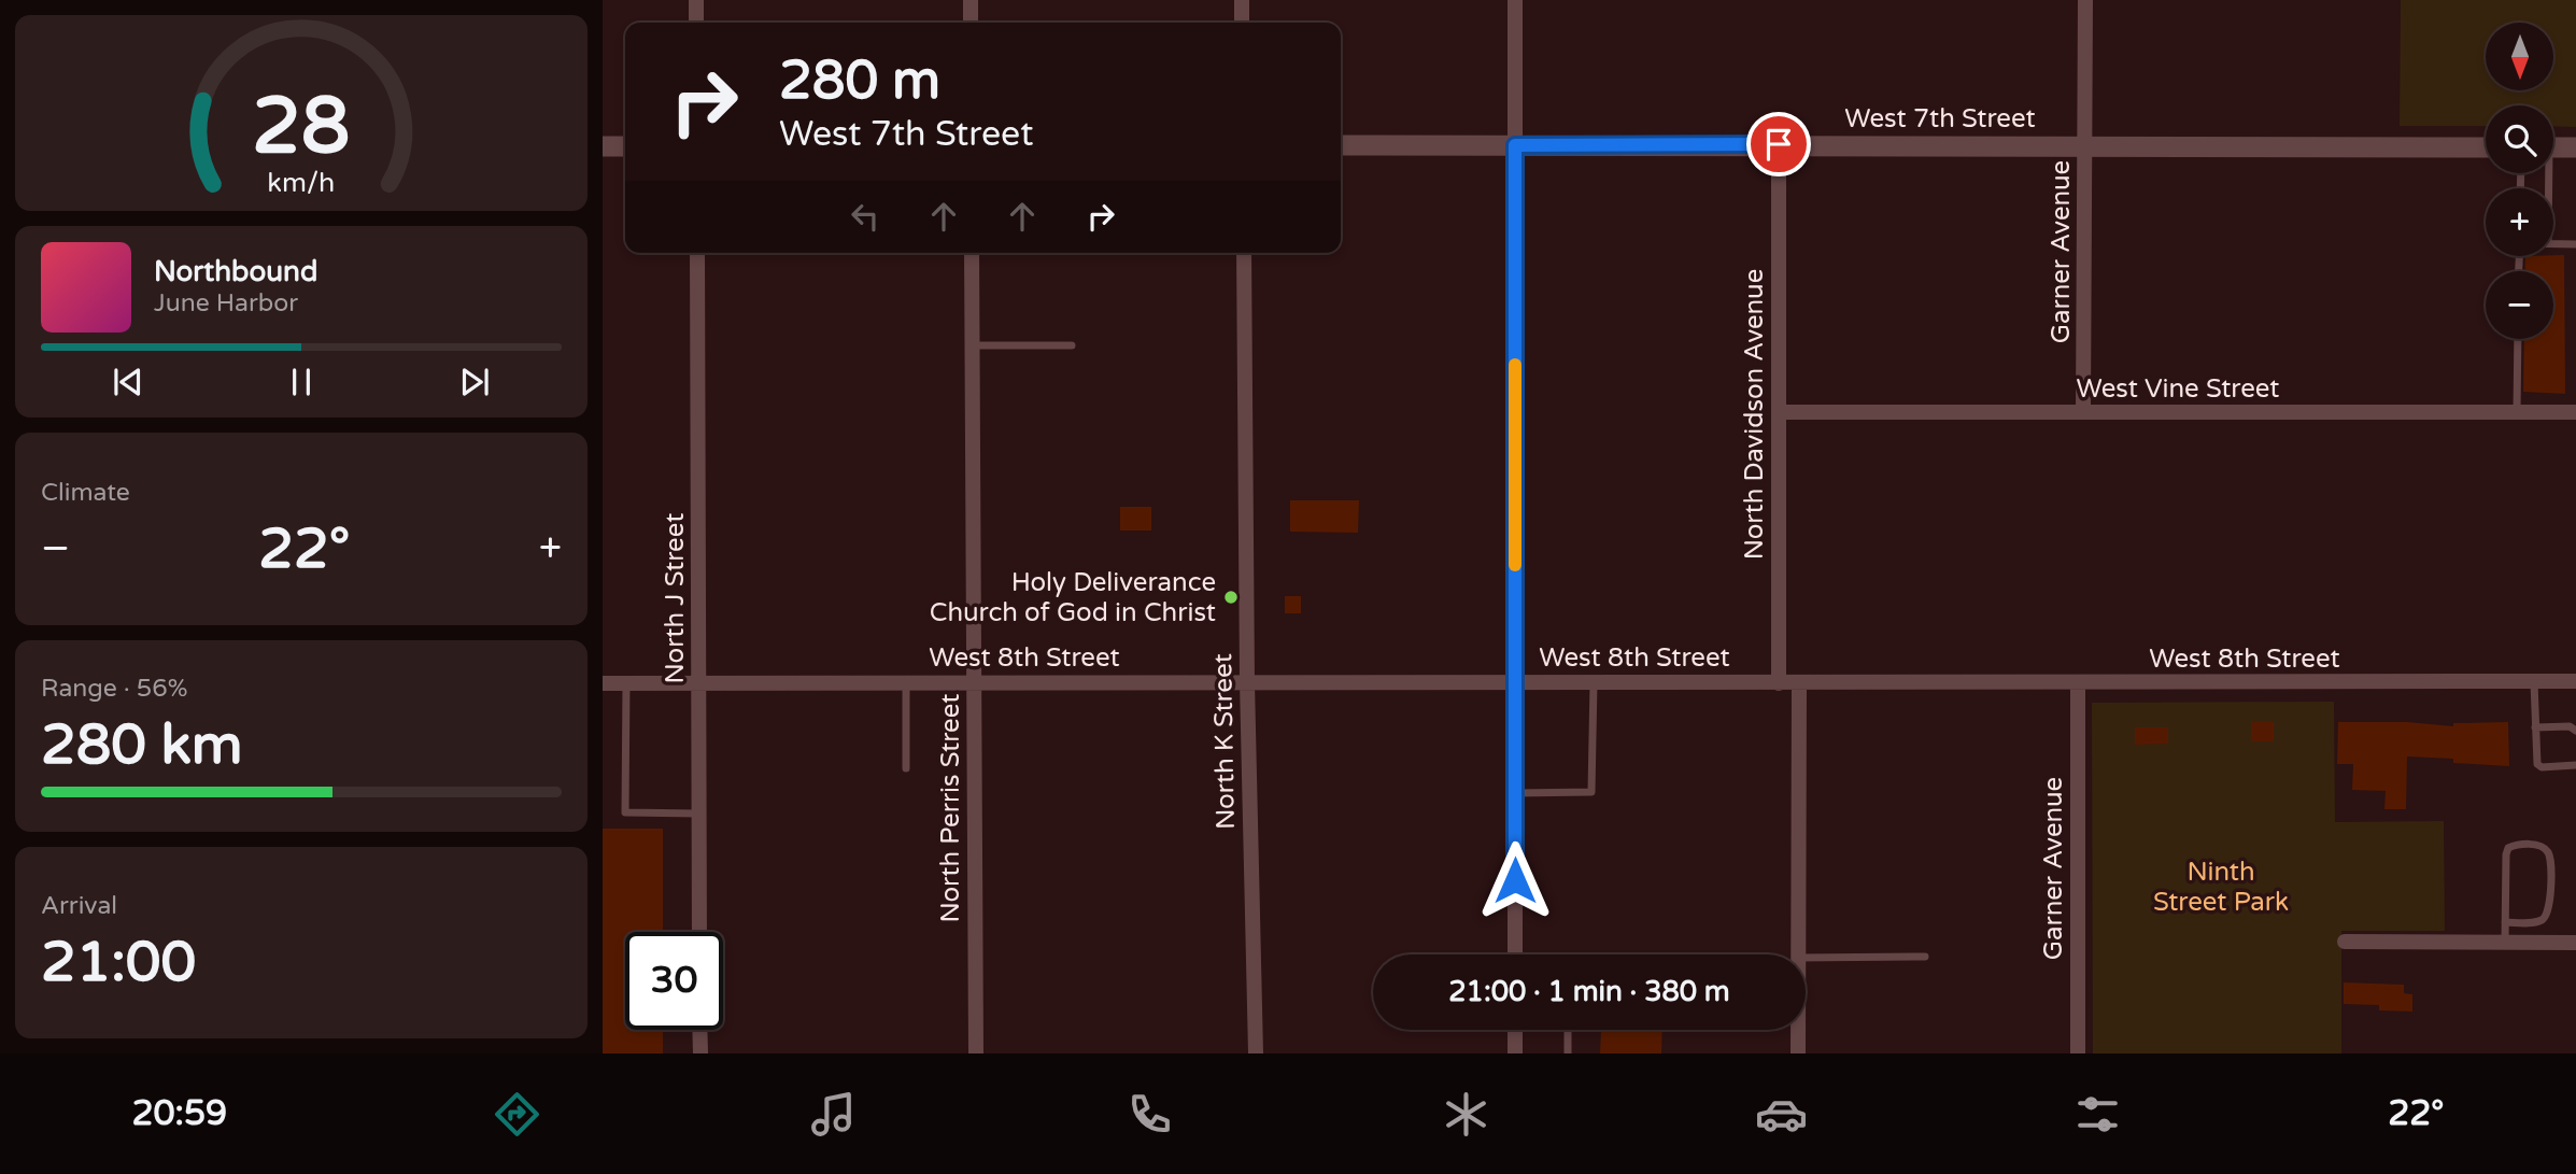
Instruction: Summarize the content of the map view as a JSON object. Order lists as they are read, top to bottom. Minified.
{"streets":{"street":["West 7th Street","Garner Avenue","West Vine Street","North Davidson Avenue","North J Street","West 8th Street","North K Street","North Perris Street"]},"crossings":[["West 7th Street","Garner Avenue"],["West 7th Street","North Davidson Avenue"],["Garner Avenue","West Vine Street"],["Garner Avenue","West 8th Street"],["West Vine Street","North Davidson Avenue"],["North Davidson Avenue","West 8th Street"],["North J Street","West 8th Street"],["West 8th Street","North K Street"],["West 8th Street","North Perris Street"]],"parks":["Ninth Street Park"],"places":["Holy Deliverance Church of God in Christ"],"north":"bottom","page":{"map_buttons":["+","−"],"turn":["280 m","West 7th Street"],"song":["Northbound","June Harbor"],"tile":["Climate",["Range · 56%","280 km"],["Arrival","21:00"]],"heat":["−","22°","+"],"limit":"30","trip":"21:00 · 1 min · 380 m","tabs":["20:59","22°"],"gauge":["28","km/h"]}}
